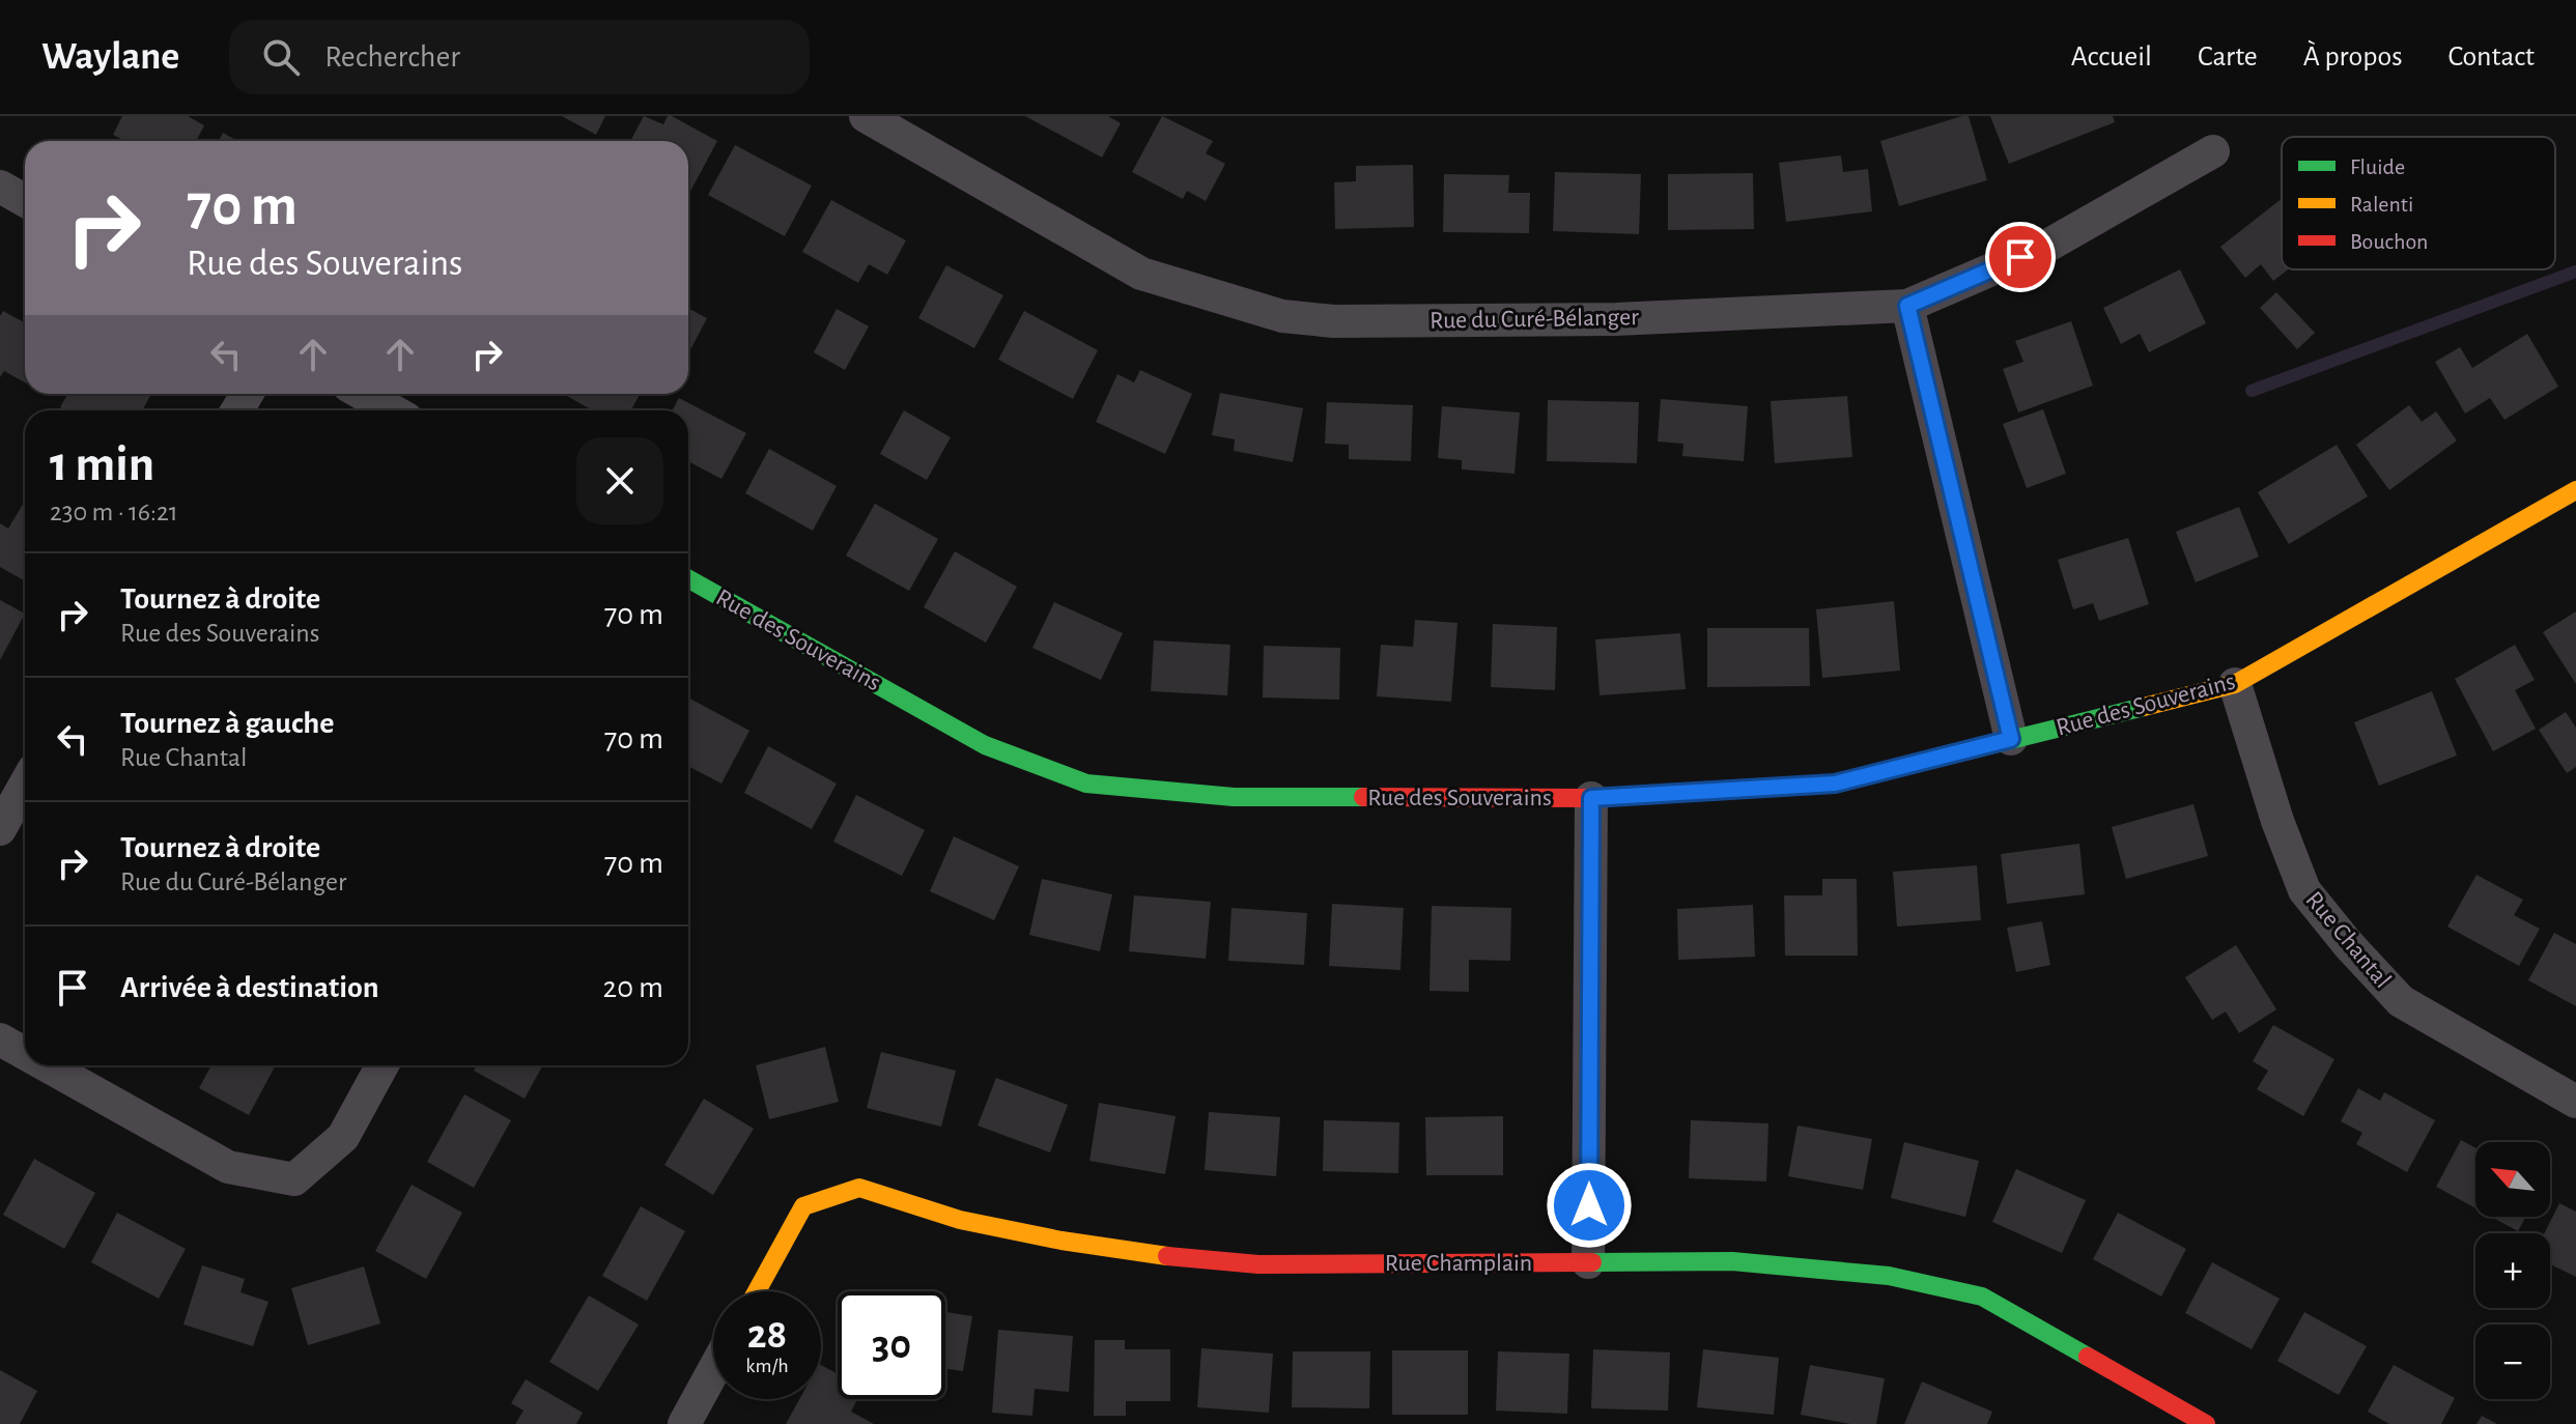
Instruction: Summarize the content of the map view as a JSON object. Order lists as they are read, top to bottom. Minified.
{"streets":{"street":["Rue du Curé-Bélanger","Rue des Souverains","Rue Chantal","Rue Champlain"]},"crossings":[["Rue des Souverains","Rue Chantal"]],"legend":["Fluide","Ralenti","Bouchon"],"north":"top left","page":{"header":"Waylane","search":"Rechercher","nav":["Accueil","Carte","À propos","Contact"],"turn":["70 m","Rue des Souverains"],"heading":["1 min","230 m · 16:21"],"list":[{"name":"Tournez à droite","note":"Rue des Souverains","value":"70 m"},{"name":"Tournez à gauche","note":"Rue Chantal","value":"70 m"},{"name":"Tournez à droite","note":"Rue du Curé-Bélanger","value":"70 m"},{"name":"Arrivée à destination","value":"20 m"}],"map_buttons":["+","−"],"speed":"28 km/h","limit":"30"}}
